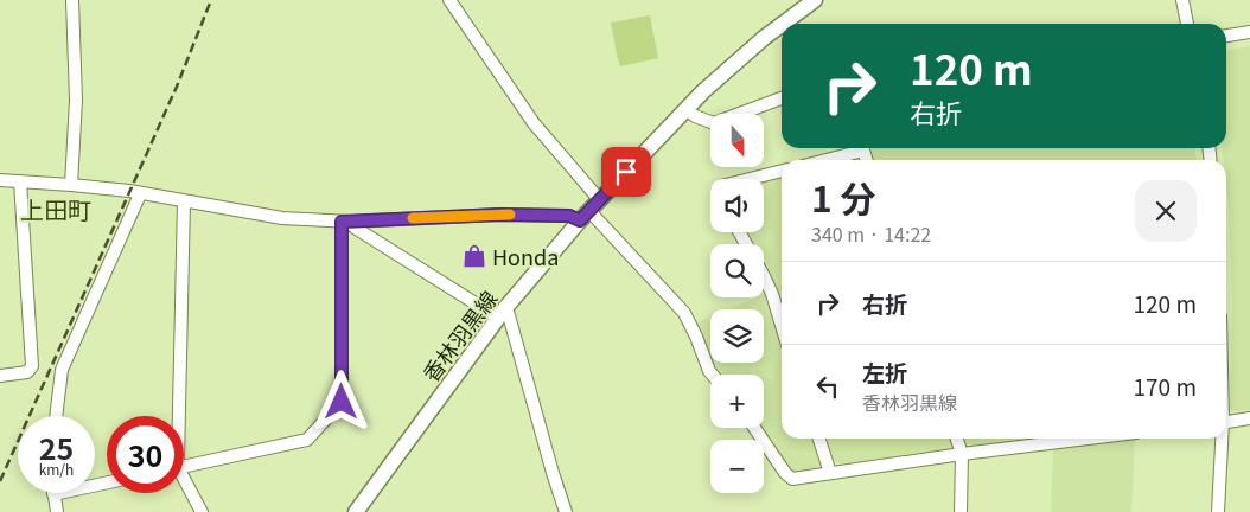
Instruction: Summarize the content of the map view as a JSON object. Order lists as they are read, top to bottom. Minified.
{"streets":{"main road":["香林羽黒線"]},"districts":["上田町"],"places":{"shop":["Honda"]},"north":"bottom","page":{"turn":["120 m","右折"],"map_buttons":["+","−"],"heading":["1 分","340 m · 14:22"],"list":[{"name":"右折","value":"120 m"},{"name":"左折","note":"香林羽黒線","value":"170 m"}],"speed":"25 km/h","limit":"30"}}
